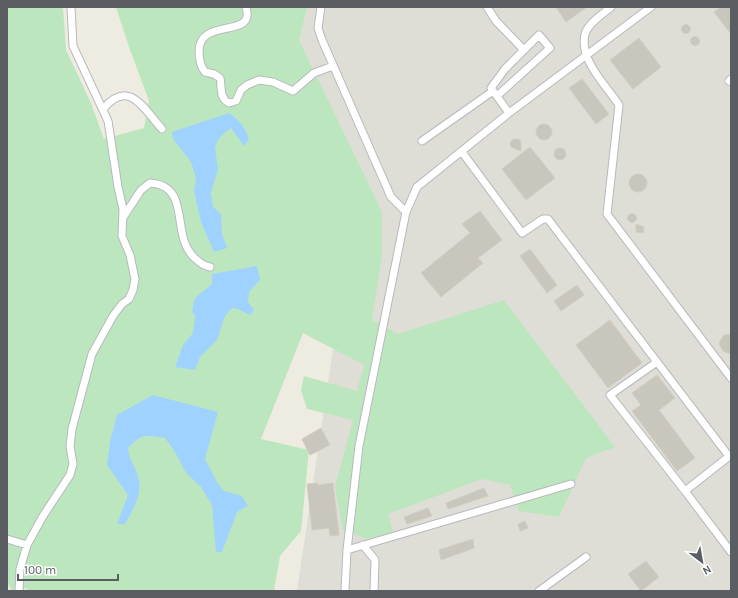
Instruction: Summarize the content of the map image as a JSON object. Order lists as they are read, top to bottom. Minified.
{"scale_bar":"100 m","north":"bottom right"}
